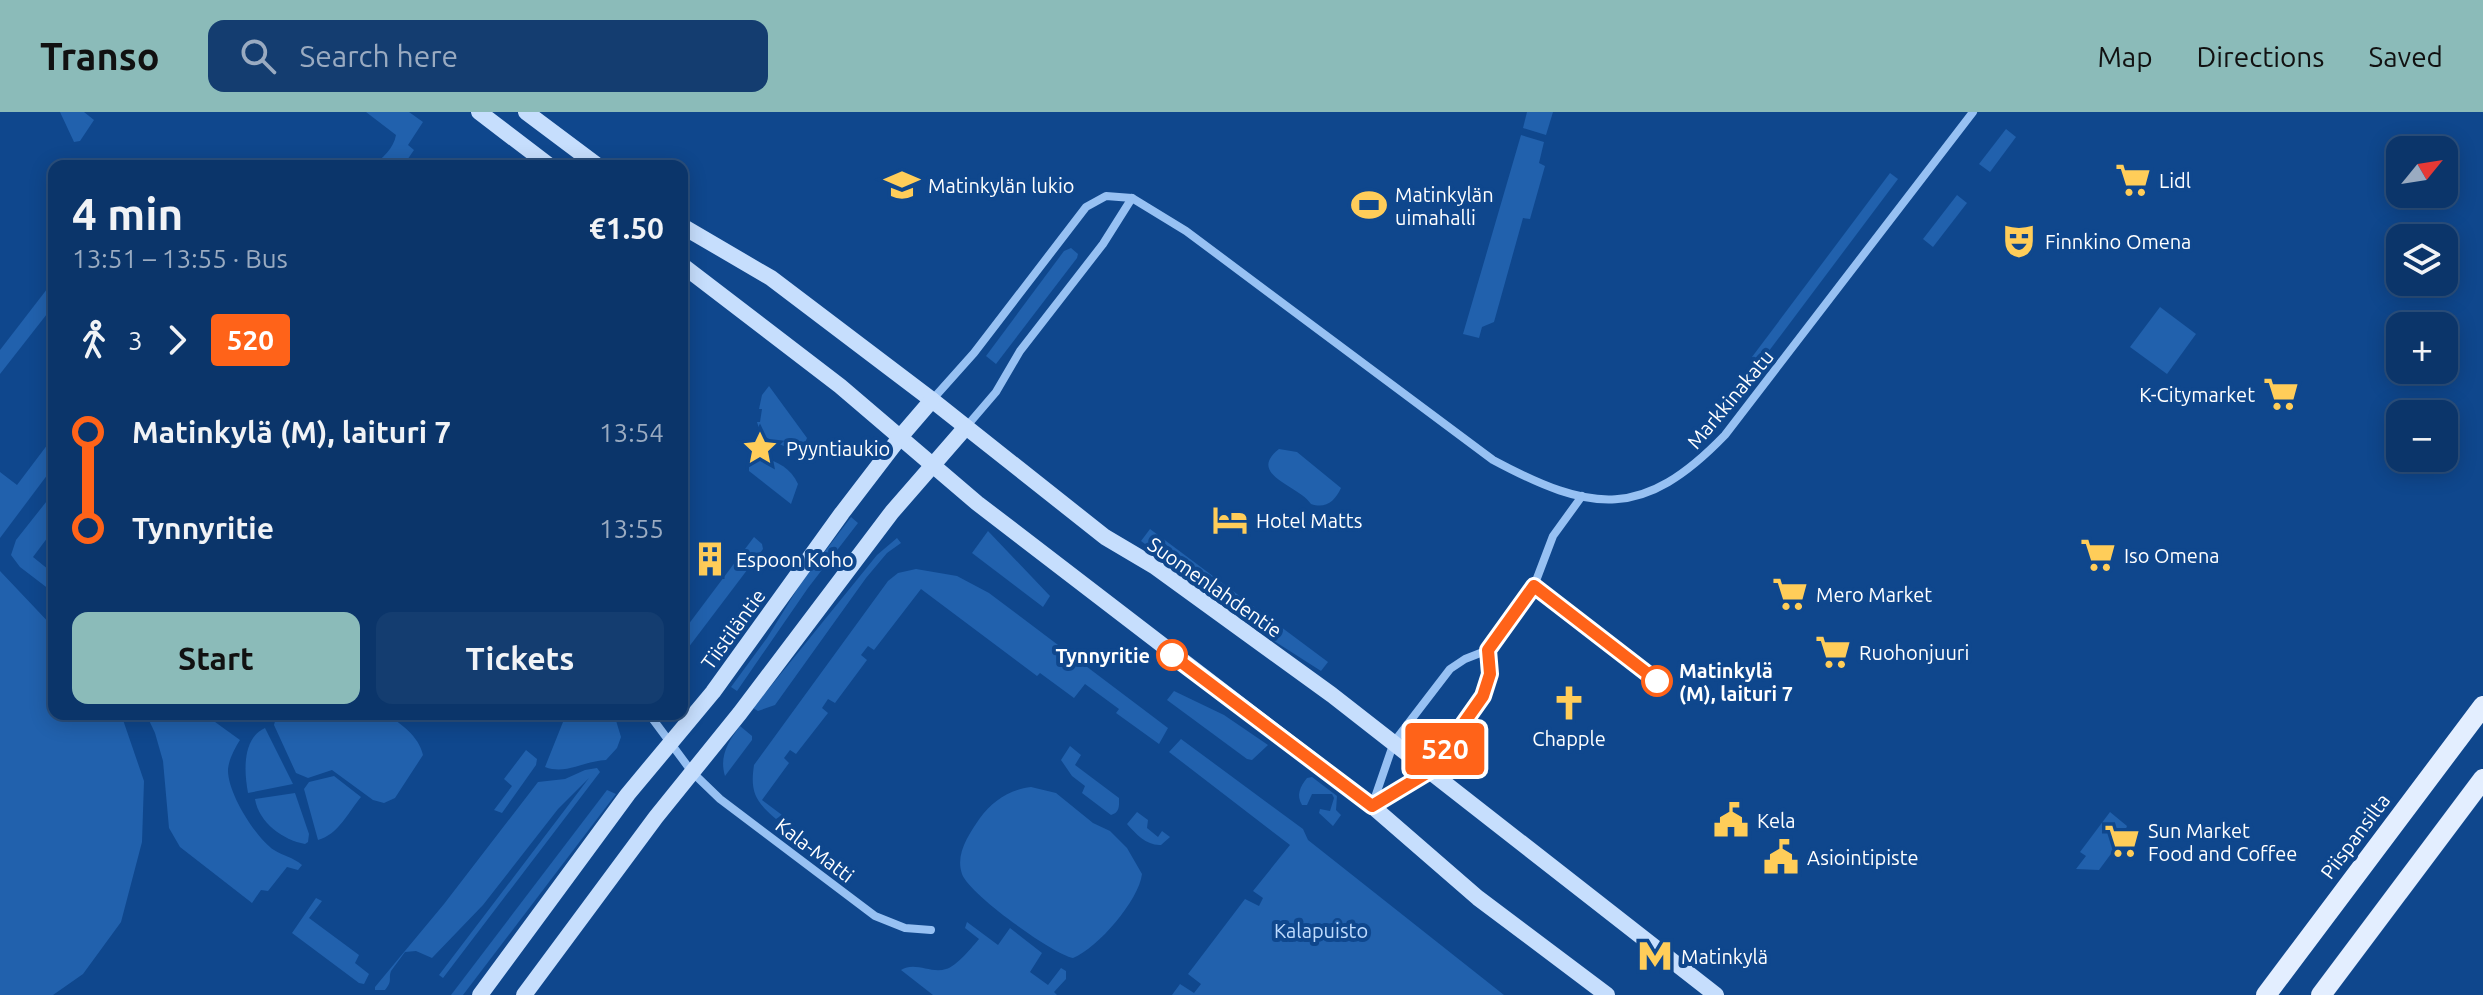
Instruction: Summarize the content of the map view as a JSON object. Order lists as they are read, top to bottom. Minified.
{"streets":{"main road":["Suomenlahdentie","Tiistiläntie","Piispansilta"],"street":["Markkinakatu","Kala-Matti"]},"crossings":[["Suomenlahdentie","Tiistiläntie"],["Tiistiläntie","Kala-Matti"]],"parks":["Kalapuisto"],"places":{"supermarket":["Lidl","K-Citymarket","Iso Omena","Mero Market","Ruohonjuuri","Sun Market Food and Coffee"],"school or university":["Matinkylän lukio"],"sports":["Matinkylän uimahalli"],"theatre":["Finnkino Omena"],"place":["Pyyntiaukio"],"hotel":["Hotel Matts"],"building":["Espoon Koho"],"other":["Tynnyritie","Matinkylä (M), laituri 7"],"church":["Chapple"],"public building":["Kela","Asiointipiste"],"metro station":["Matinkylä"]},"lines":["bus line 520"],"north":"top right","page":{"header":"Transo","search":"Search here","nav":["Map","Directions","Saved"],"on_map":"520","map_buttons":["+","−"],"heading":["4 min","13:51 – 13:55 · Bus","€1.50"],"legs":["3","520"],"list":[{"name":"Matinkylä (M), laituri 7","value":"13:54"},{"name":"Tynnyritie","value":"13:55"}],"buttons":["Start","Tickets"]}}
